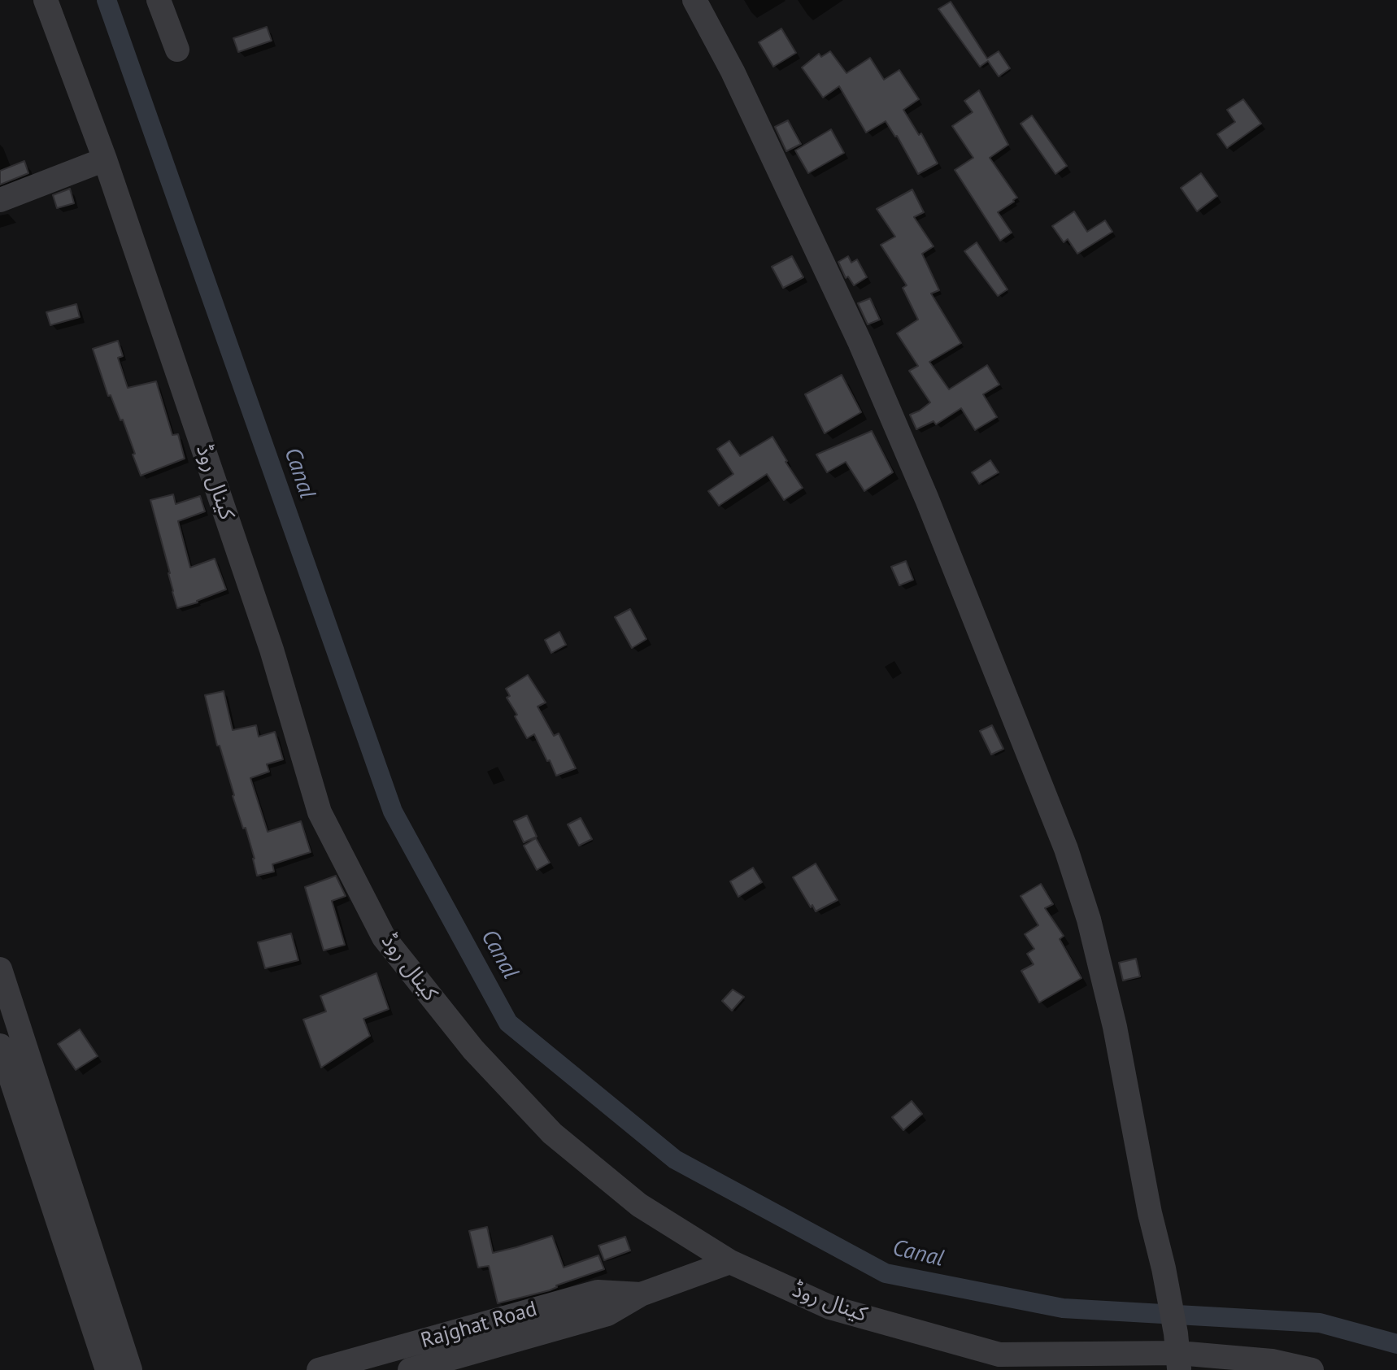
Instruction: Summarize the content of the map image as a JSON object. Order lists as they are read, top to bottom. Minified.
{"streets":{"street":["کینال روڈ","Rajghat Road"]},"crossings":[["کینال روڈ","Rajghat Road"]],"water":["Canal"]}
